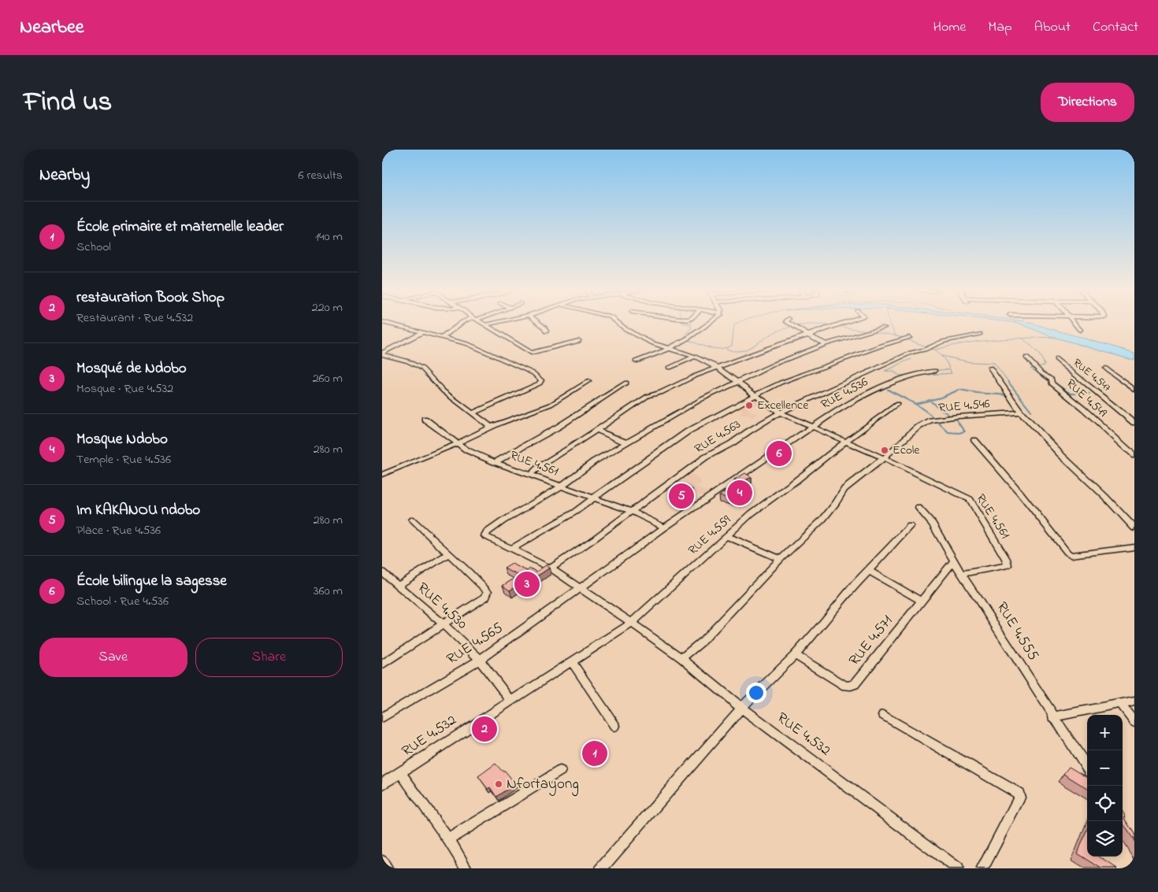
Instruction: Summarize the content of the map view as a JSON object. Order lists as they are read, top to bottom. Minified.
{"streets":{"street":["RUE 4.547","RUE 4.536","RUE 4.549","RUE 4.546","RUE 4.563","RUE 4.561","RUE 4.559","RUE 4.530","RUE 4.555","RUE 4.571","RUE 4.565","RUE 4.532"]},"crossings":[["RUE 4.536","RUE 4.561"],["RUE 4.536","RUE 4.565"],["RUE 4.536","RUE 4.532"],["RUE 4.546","RUE 4.561"],["RUE 4.546","RUE 4.532"],["RUE 4.563","RUE 4.561"],["RUE 4.563","RUE 4.532"],["RUE 4.561","RUE 4.555"],["RUE 4.561","RUE 4.532"],["RUE 4.559","RUE 4.532"],["RUE 4.530","RUE 4.565"],["RUE 4.530","RUE 4.532"],["RUE 4.555","RUE 4.571"],["RUE 4.565","RUE 4.532"]],"places":["Excellence","Ecole","Nfortayong"],"page":{"header":"Nearbee","nav":["Home","Map","About","Contact"],"title":"Find us","buttons":["Directions",["Save","Share"]],"heading":["Nearby","6 results"],"list":[{"mark":"1","name":"École primaire et maternelle leader","note":"School","value":"140 m"},{"mark":"2","name":"restauration Book Shop","note":"Restaurant · Rue 4.532","value":"220 m"},{"mark":"3","name":"Mosqué de Ndobo","note":"Mosque · Rue 4.532","value":"260 m"},{"mark":"4","name":"Mosque Ndobo","note":"Temple · Rue 4.536","value":"280 m"},{"mark":"5","name":"Im KAKANOU ndobo","note":"Place · Rue 4.536","value":"280 m"},{"mark":"6","name":"École bilingue la sagesse","note":"School · Rue 4.536","value":"360 m"}],"pins":["6","4","5","3","2","1"],"map_buttons":["+","−"]}}
